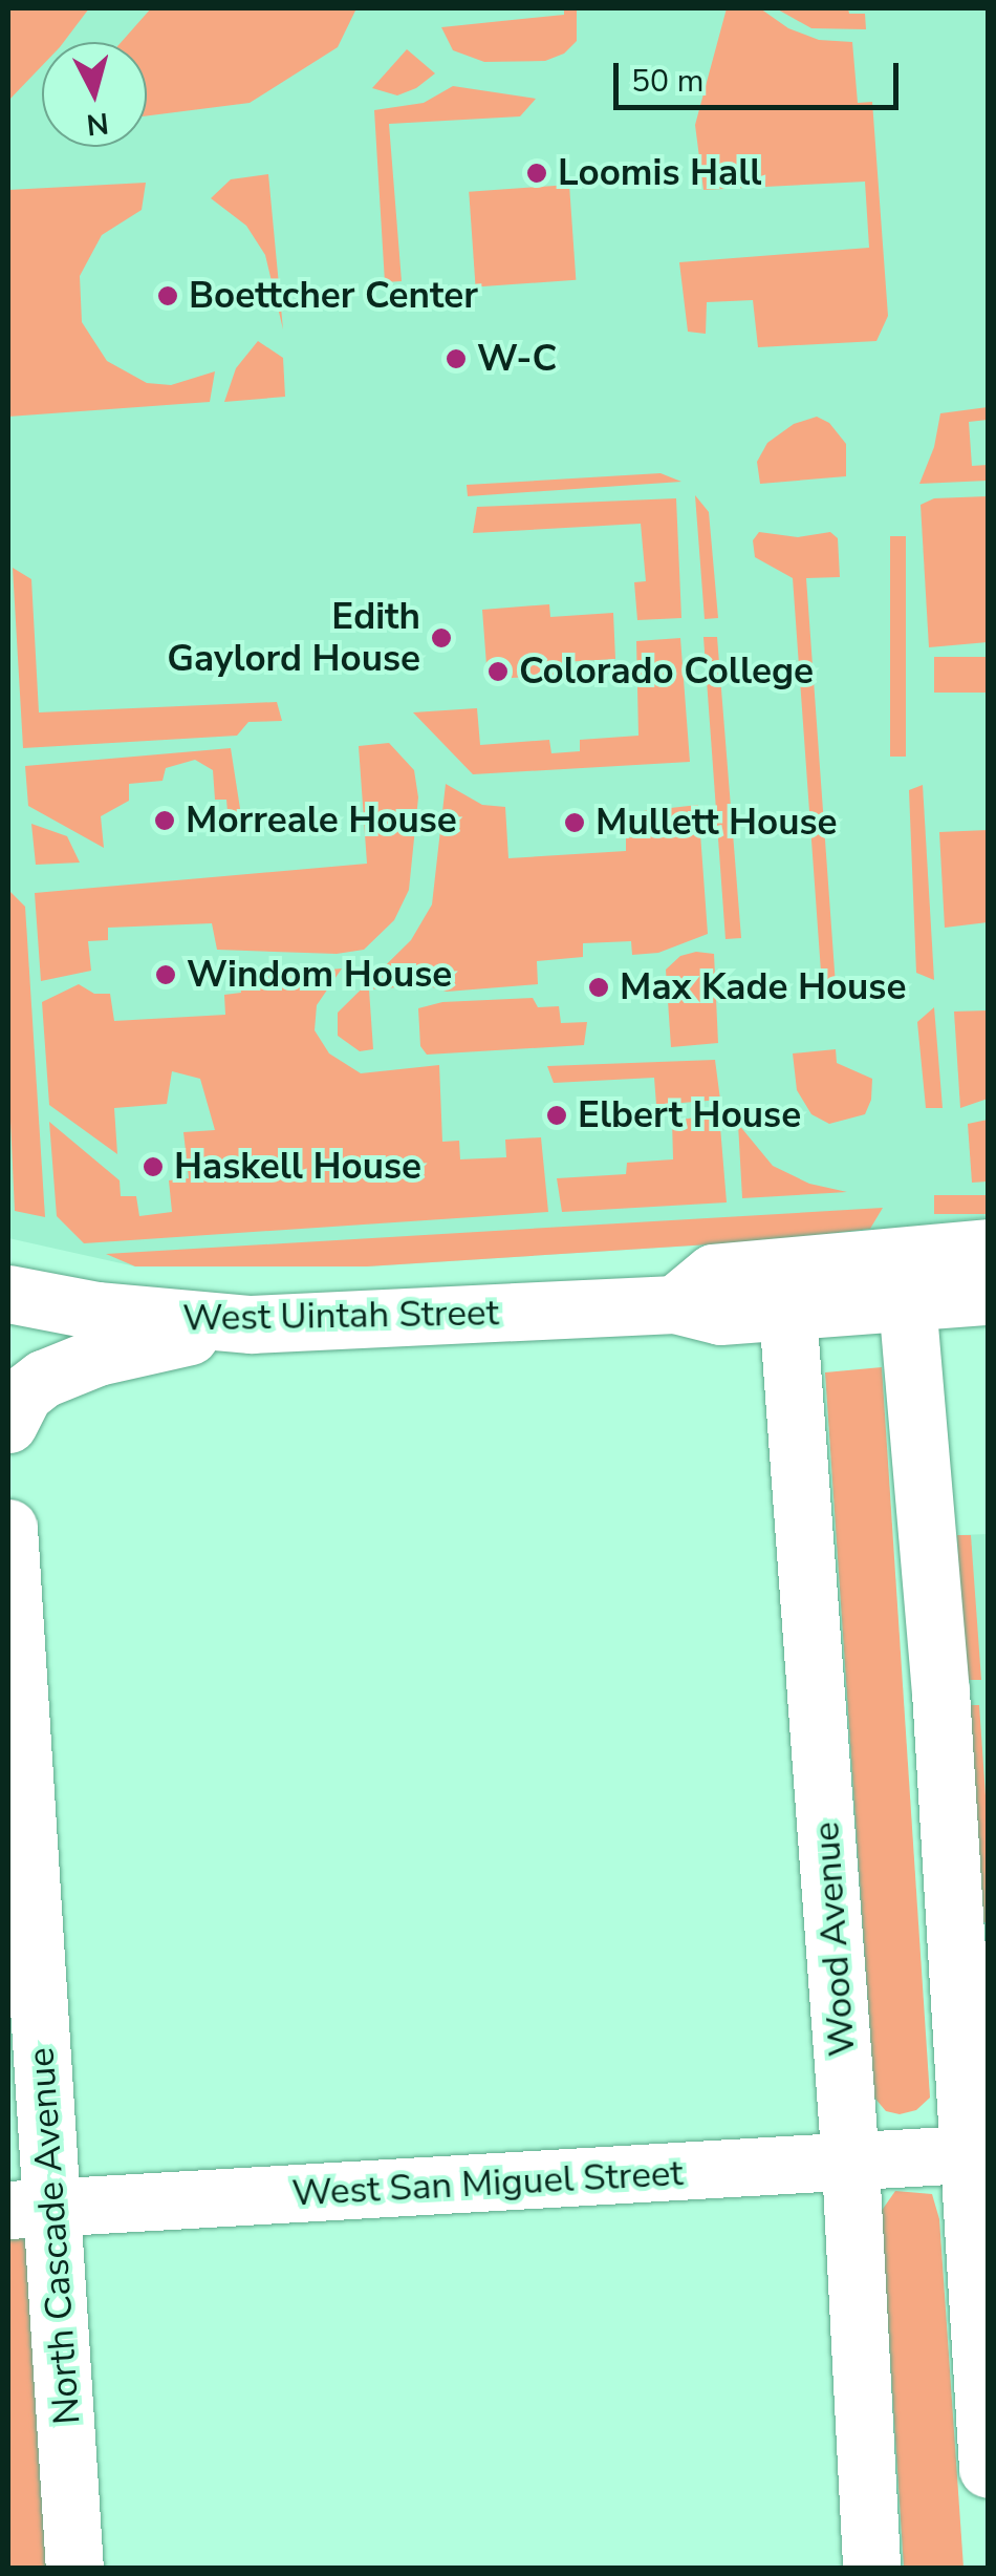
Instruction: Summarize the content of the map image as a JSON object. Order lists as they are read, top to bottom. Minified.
{"streets":{"street":["West Uintah Street","Wood Avenue","West San Miguel Street","North Cascade Avenue"]},"crossings":[["West Uintah Street","Wood Avenue"],["Wood Avenue","West San Miguel Street"],["West San Miguel Street","North Cascade Avenue"]],"places":["Loomis Hall","Boettcher Center","W-C","Edith Gaylord House","Colorado College","Morreale House","Mullett House","Windom House","Max Kade House","Elbert House","Haskell House"],"scale_bar":"50 m","north":"bottom"}
